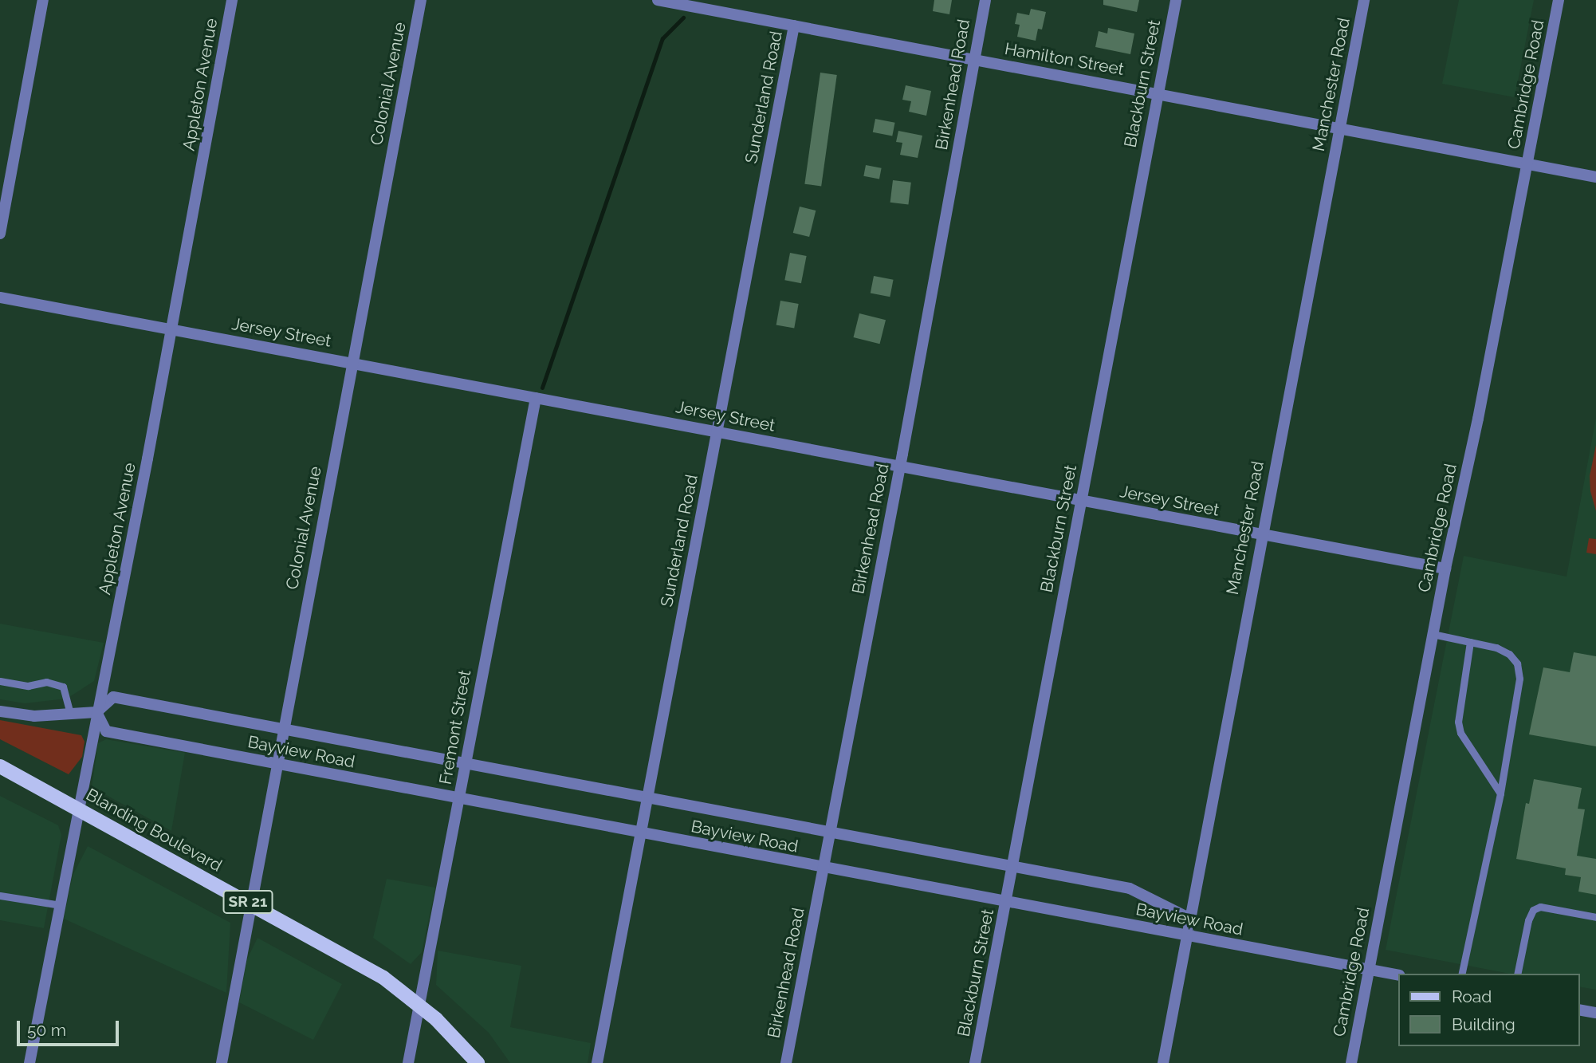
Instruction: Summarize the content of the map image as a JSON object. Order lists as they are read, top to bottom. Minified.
{"streets":{"main road":["Blanding Boulevard","SR 21"],"street":["Hamilton Street","Colonial Avenue","Blackburn Street","Appleton Avenue","Birkenhead Road","Manchester Road","Cambridge Road","Sunderland Road","Jersey Street","Fremont Street","Bayview Road"]},"crossings":[["Hamilton Street","Blackburn Street"],["Hamilton Street","Birkenhead Road"],["Hamilton Street","Manchester Road"],["Hamilton Street","Cambridge Road"],["Hamilton Street","Sunderland Road"],["Colonial Avenue","Jersey Street"],["Colonial Avenue","Bayview Road"],["Colonial Avenue","Blanding Boulevard"],["Blackburn Street","Jersey Street"],["Blackburn Street","Bayview Road"],["Appleton Avenue","Jersey Street"],["Appleton Avenue","Bayview Road"],["Appleton Avenue","Blanding Boulevard"],["Birkenhead Road","Jersey Street"],["Birkenhead Road","Bayview Road"],["Manchester Road","Jersey Street"],["Manchester Road","Bayview Road"],["Cambridge Road","Jersey Street"],["Cambridge Road","Bayview Road"],["Sunderland Road","Jersey Street"],["Sunderland Road","Bayview Road"],["Jersey Street","Fremont Street"],["Fremont Street","Bayview Road"],["Fremont Street","Blanding Boulevard"]],"legend":["Road","Building"],"scale_bar":"50 m"}
